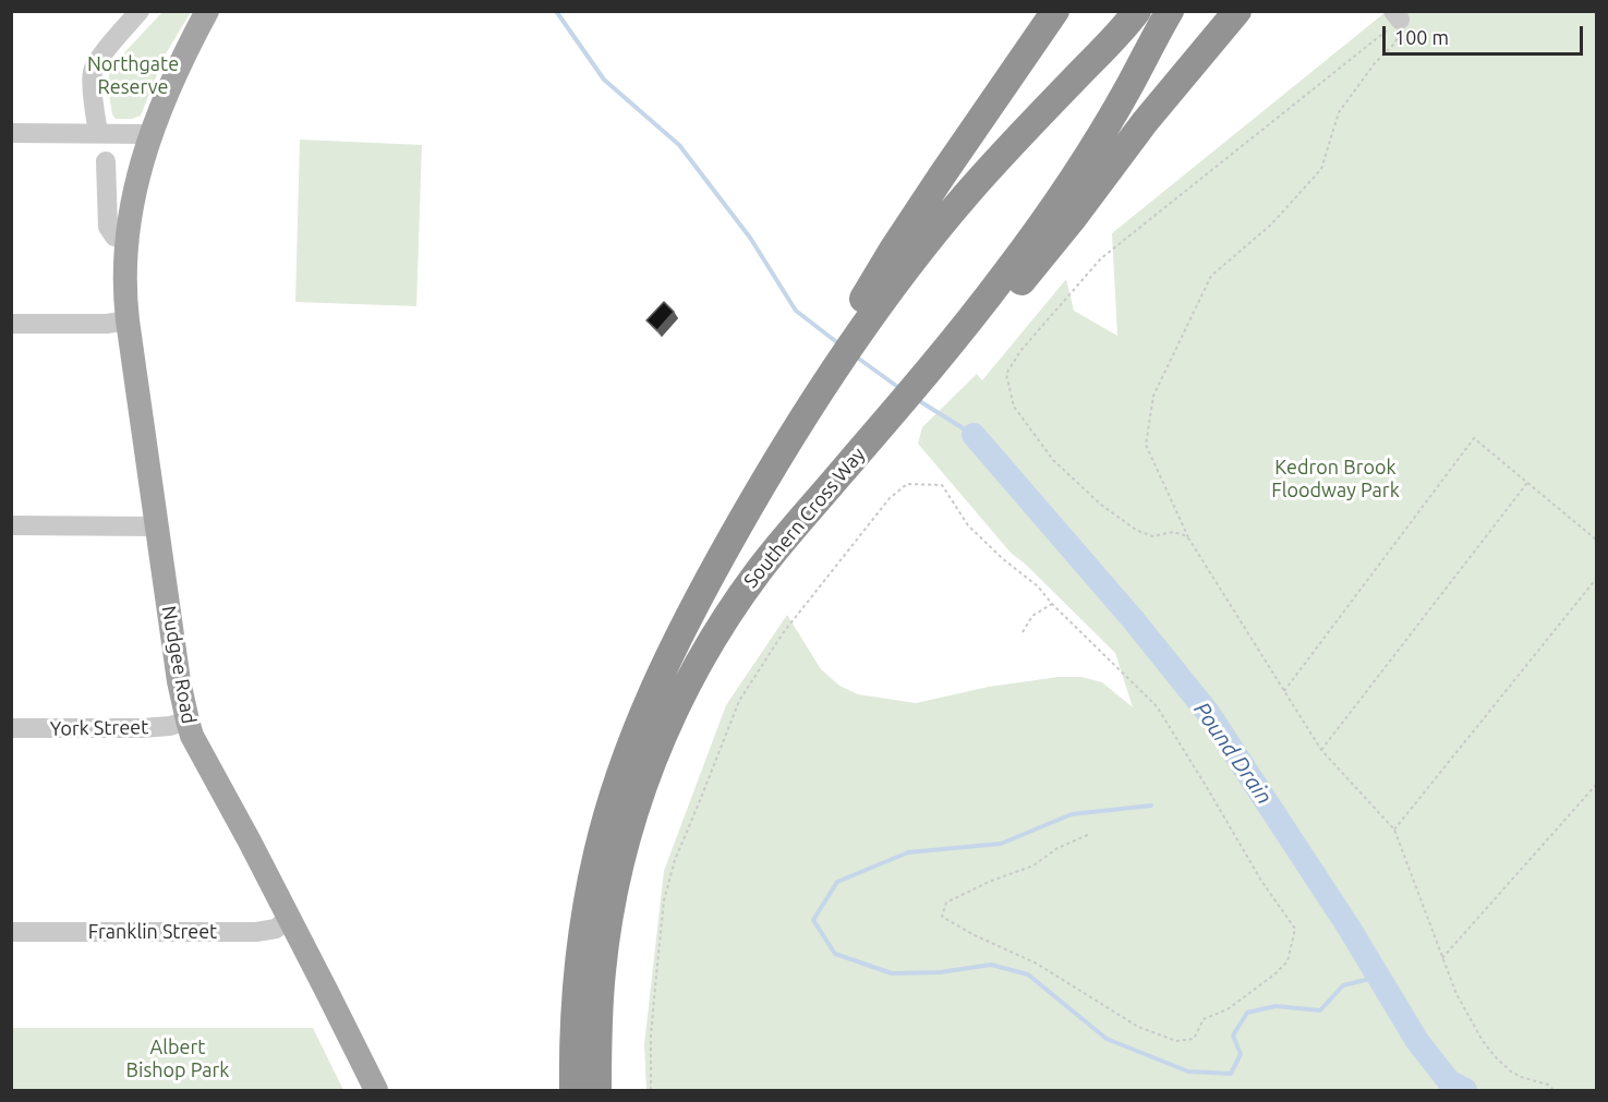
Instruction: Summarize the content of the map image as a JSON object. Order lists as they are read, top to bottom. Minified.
{"streets":{"highway":["Southern Cross Way"],"main road":["Nudgee Road"],"street":["York Street","Franklin Street"]},"crossings":[["Nudgee Road","York Street"],["Nudgee Road","Franklin Street"]],"water":["Pound Drain"],"parks":["Northgate Reserve","Kedron Brook Floodway Park","Albert Bishop Park"],"scale_bar":"100 m"}
